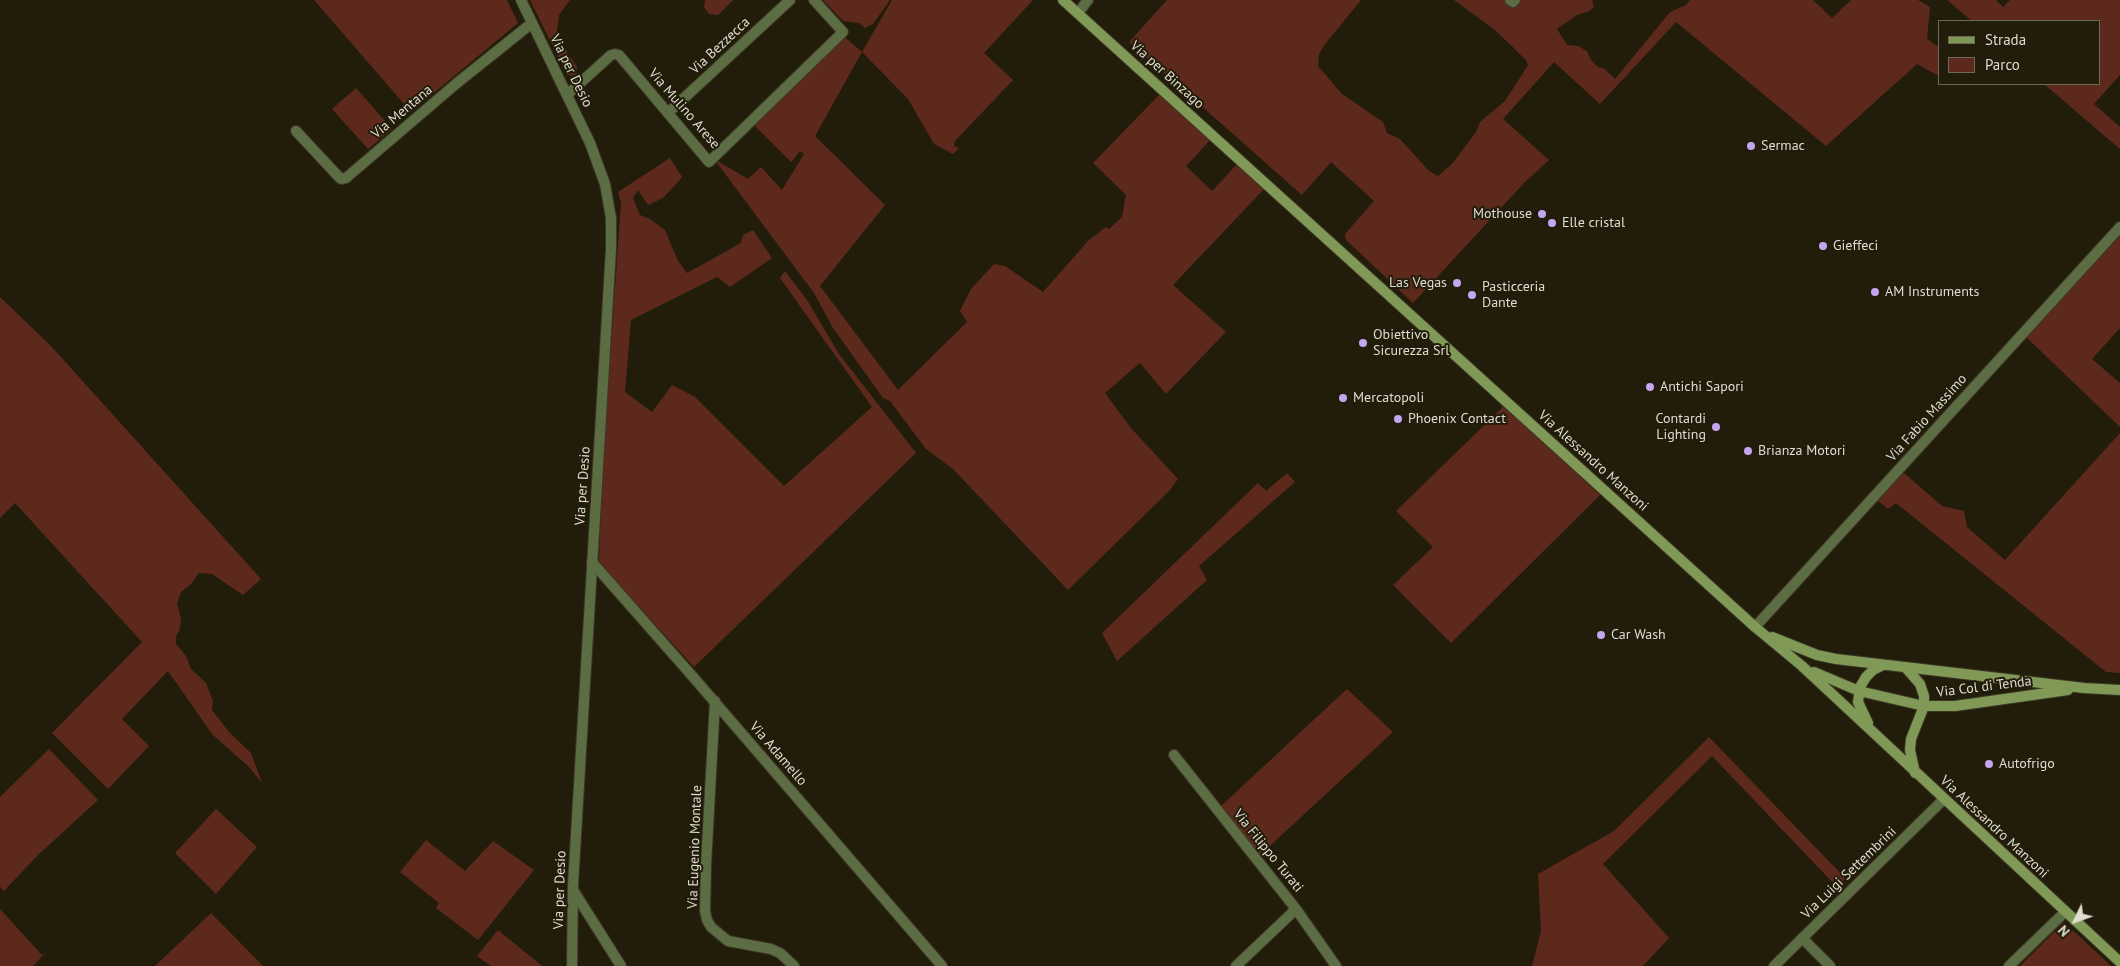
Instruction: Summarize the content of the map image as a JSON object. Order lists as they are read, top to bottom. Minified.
{"streets":{"main road":["Via per Binzago","Via Alessandro Manzoni","Via Col di Tenda"],"street":["Via Bezzecca","Via per Desio","Via Mulino Arese","Via Mentana","Via Fabio Massimo","Via Adamello","Via Eugenio Montale","Via Filippo Turati","Via Luigi Settembrini"]},"crossings":[["Via Bezzecca","Via Mulino Arese"],["Via per Desio","Via Mulino Arese"],["Via per Desio","Via Mentana"],["Via per Desio","Via Adamello"],["Via per Binzago","Via Alessandro Manzoni"],["Via Fabio Massimo","Via Alessandro Manzoni"],["Via Alessandro Manzoni","Via Col di Tenda"],["Via Alessandro Manzoni","Via Luigi Settembrini"],["Via Adamello","Via Eugenio Montale"]],"places":["Sermac","Mothouse","Elle cristal","Gieffeci","Las Vegas","AM Instruments","Pasticceria Dante","Obiettivo Sicurezza Srl","Antichi Sapori","Mercatopoli","Phoenix Contact","Contardi Lighting","Brianza Motori","Car Wash","Autofrigo"],"legend":["Strada","Parco"],"north":"bottom left"}
